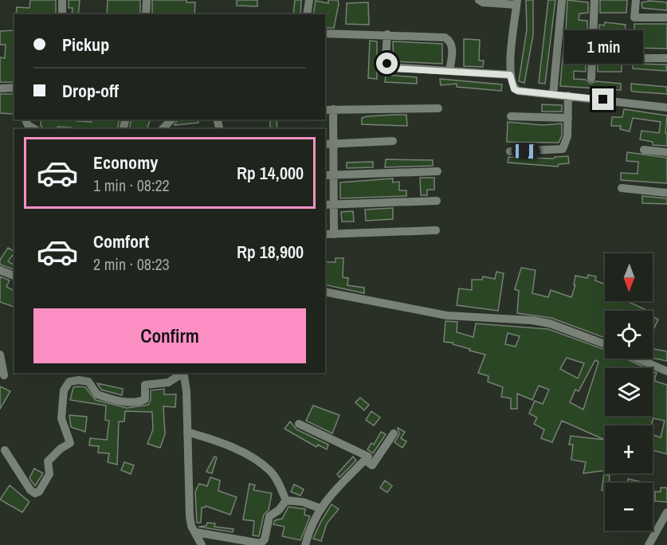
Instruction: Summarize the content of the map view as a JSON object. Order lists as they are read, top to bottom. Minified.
{"north":"bottom","page":{"banner":["Pickup","Drop-off"],"bubble":"1 min","list":[{"name":"Economy","note":"1 min · 08:22","value":"Rp 14,000"},{"name":"Comfort","note":"2 min · 08:23","value":"Rp 18,900"}],"map_buttons":["+","−"],"buttons":"Confirm"}}
